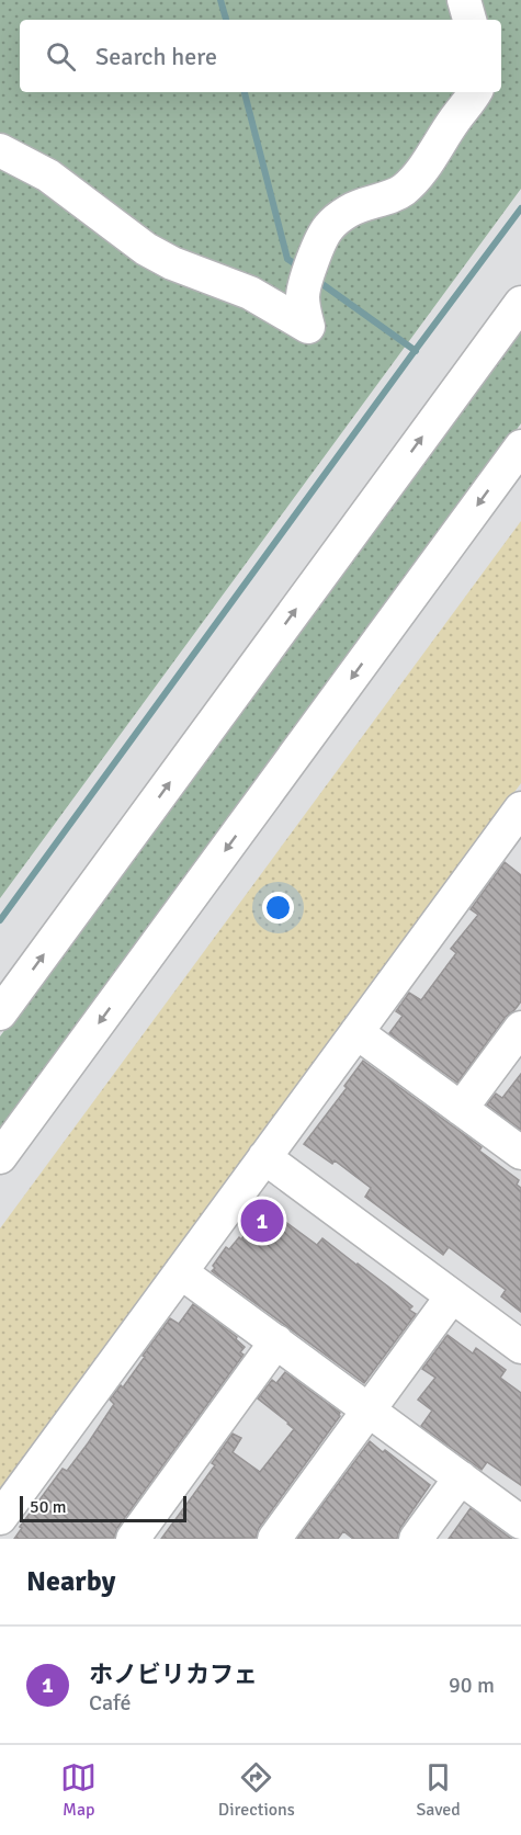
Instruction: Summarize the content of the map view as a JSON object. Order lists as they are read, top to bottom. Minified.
{"scale_bar":"50 m","page":{"search":"Search here","pins":"1","scale":"50 m","heading":"Nearby","list":[{"mark":"1","name":"ホノビリカフェ","note":"Café","value":"90 m"}],"nav":["Map","Directions","Saved"]}}
